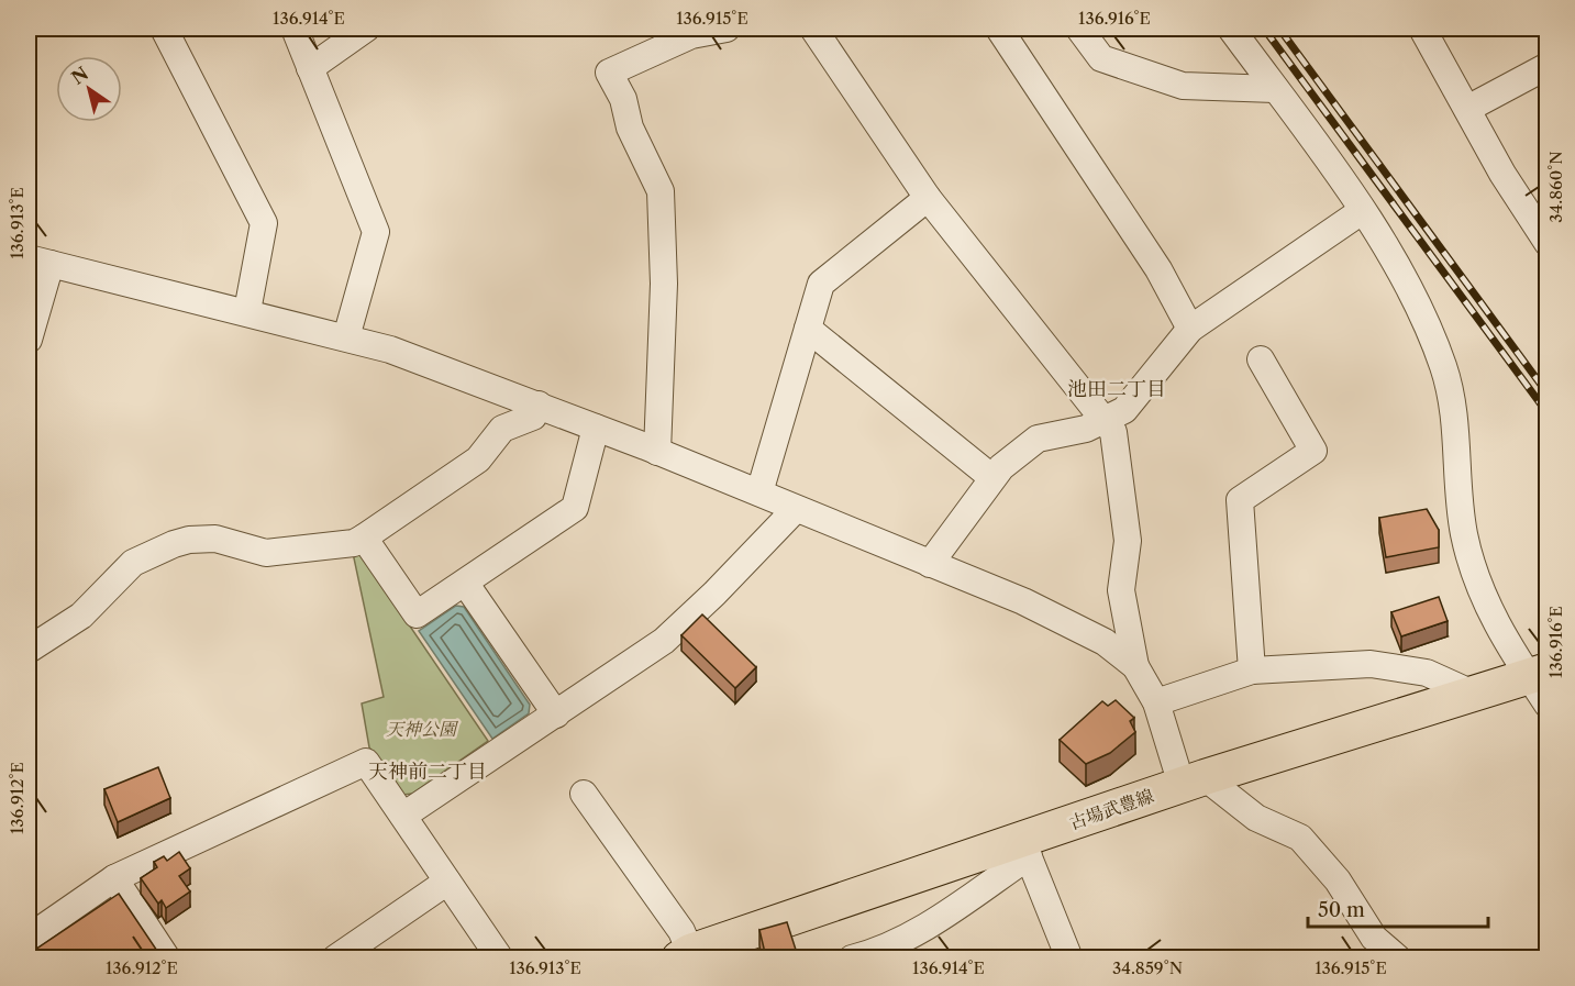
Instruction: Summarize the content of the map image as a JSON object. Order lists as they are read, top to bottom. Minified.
{"streets":{"main road":["古場武豊線"]},"districts":["池田二丁目","天神前二丁目"],"parks":["天神公園"],"scale_bar":"50 m","north":"top left","coordinates":["136.914°E","136.915°E","136.916°E","34.860°N","136.913°E","136.912°E","34.859°N"]}
